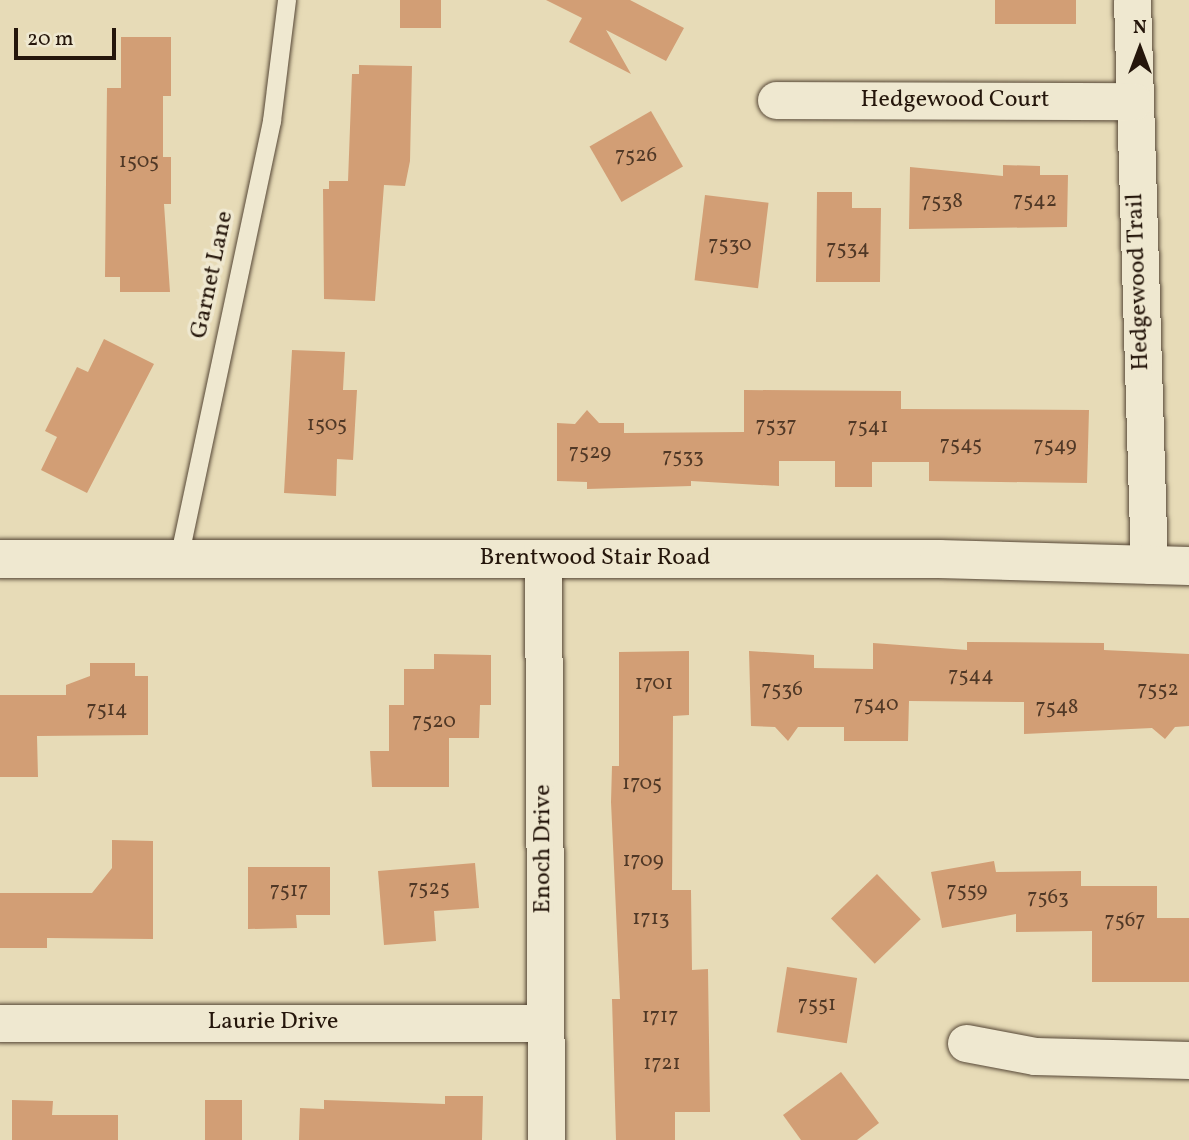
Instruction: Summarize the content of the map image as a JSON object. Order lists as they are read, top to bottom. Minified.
{"streets":{"main road":["Brentwood Stair Road"],"street":["Hedgewood Court","Hedgewood Trail","Enoch Drive","Laurie Drive"],"lane":["Garnet Lane"]},"crossings":[["Hedgewood Court","Hedgewood Trail"],["Garnet Lane","Brentwood Stair Road"],["Hedgewood Trail","Brentwood Stair Road"],["Brentwood Stair Road","Enoch Drive"],["Enoch Drive","Laurie Drive"]],"house_numbers":["7526","1505","7542","7538","7530","7534","1505","7537","7541","7545","7549","7529","7533","7544","1701","7536","7552","7540","7548","7514","7520","1705","1709","7525","7517","7559","7563","1713","7567","7551","1717","1721"],"scale_bar":"20 m","north":"top"}
